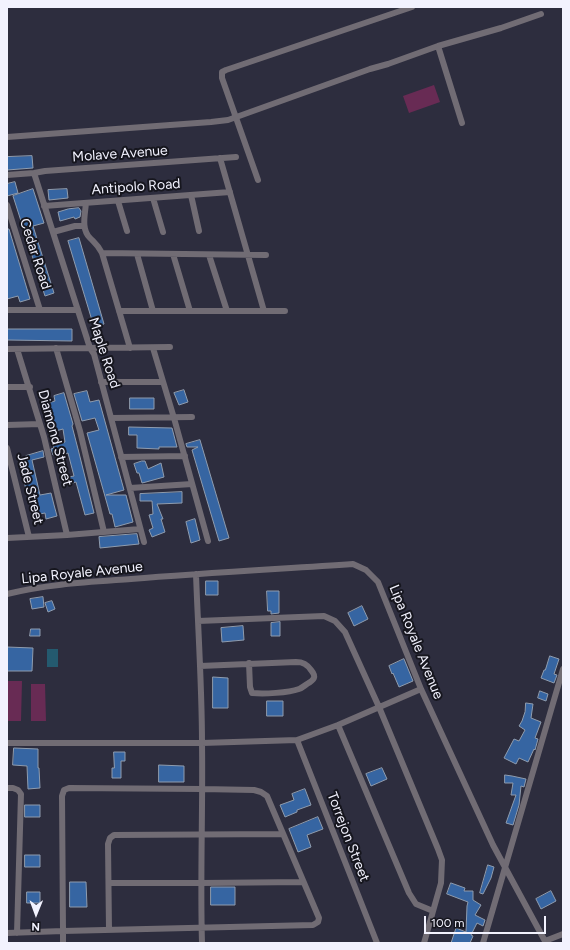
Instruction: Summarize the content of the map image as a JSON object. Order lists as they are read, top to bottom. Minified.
{"streets":{"street":["Molave Avenue","Antipolo Road","Cedar Road","Maple Road","Diamond Street","Jade Street","Lipa Royale Avenue","Torrejon Street"]},"crossings":[["Molave Avenue","Maple Road"],["Antipolo Road","Maple Road"]],"scale_bar":"100 m","north":"bottom"}
